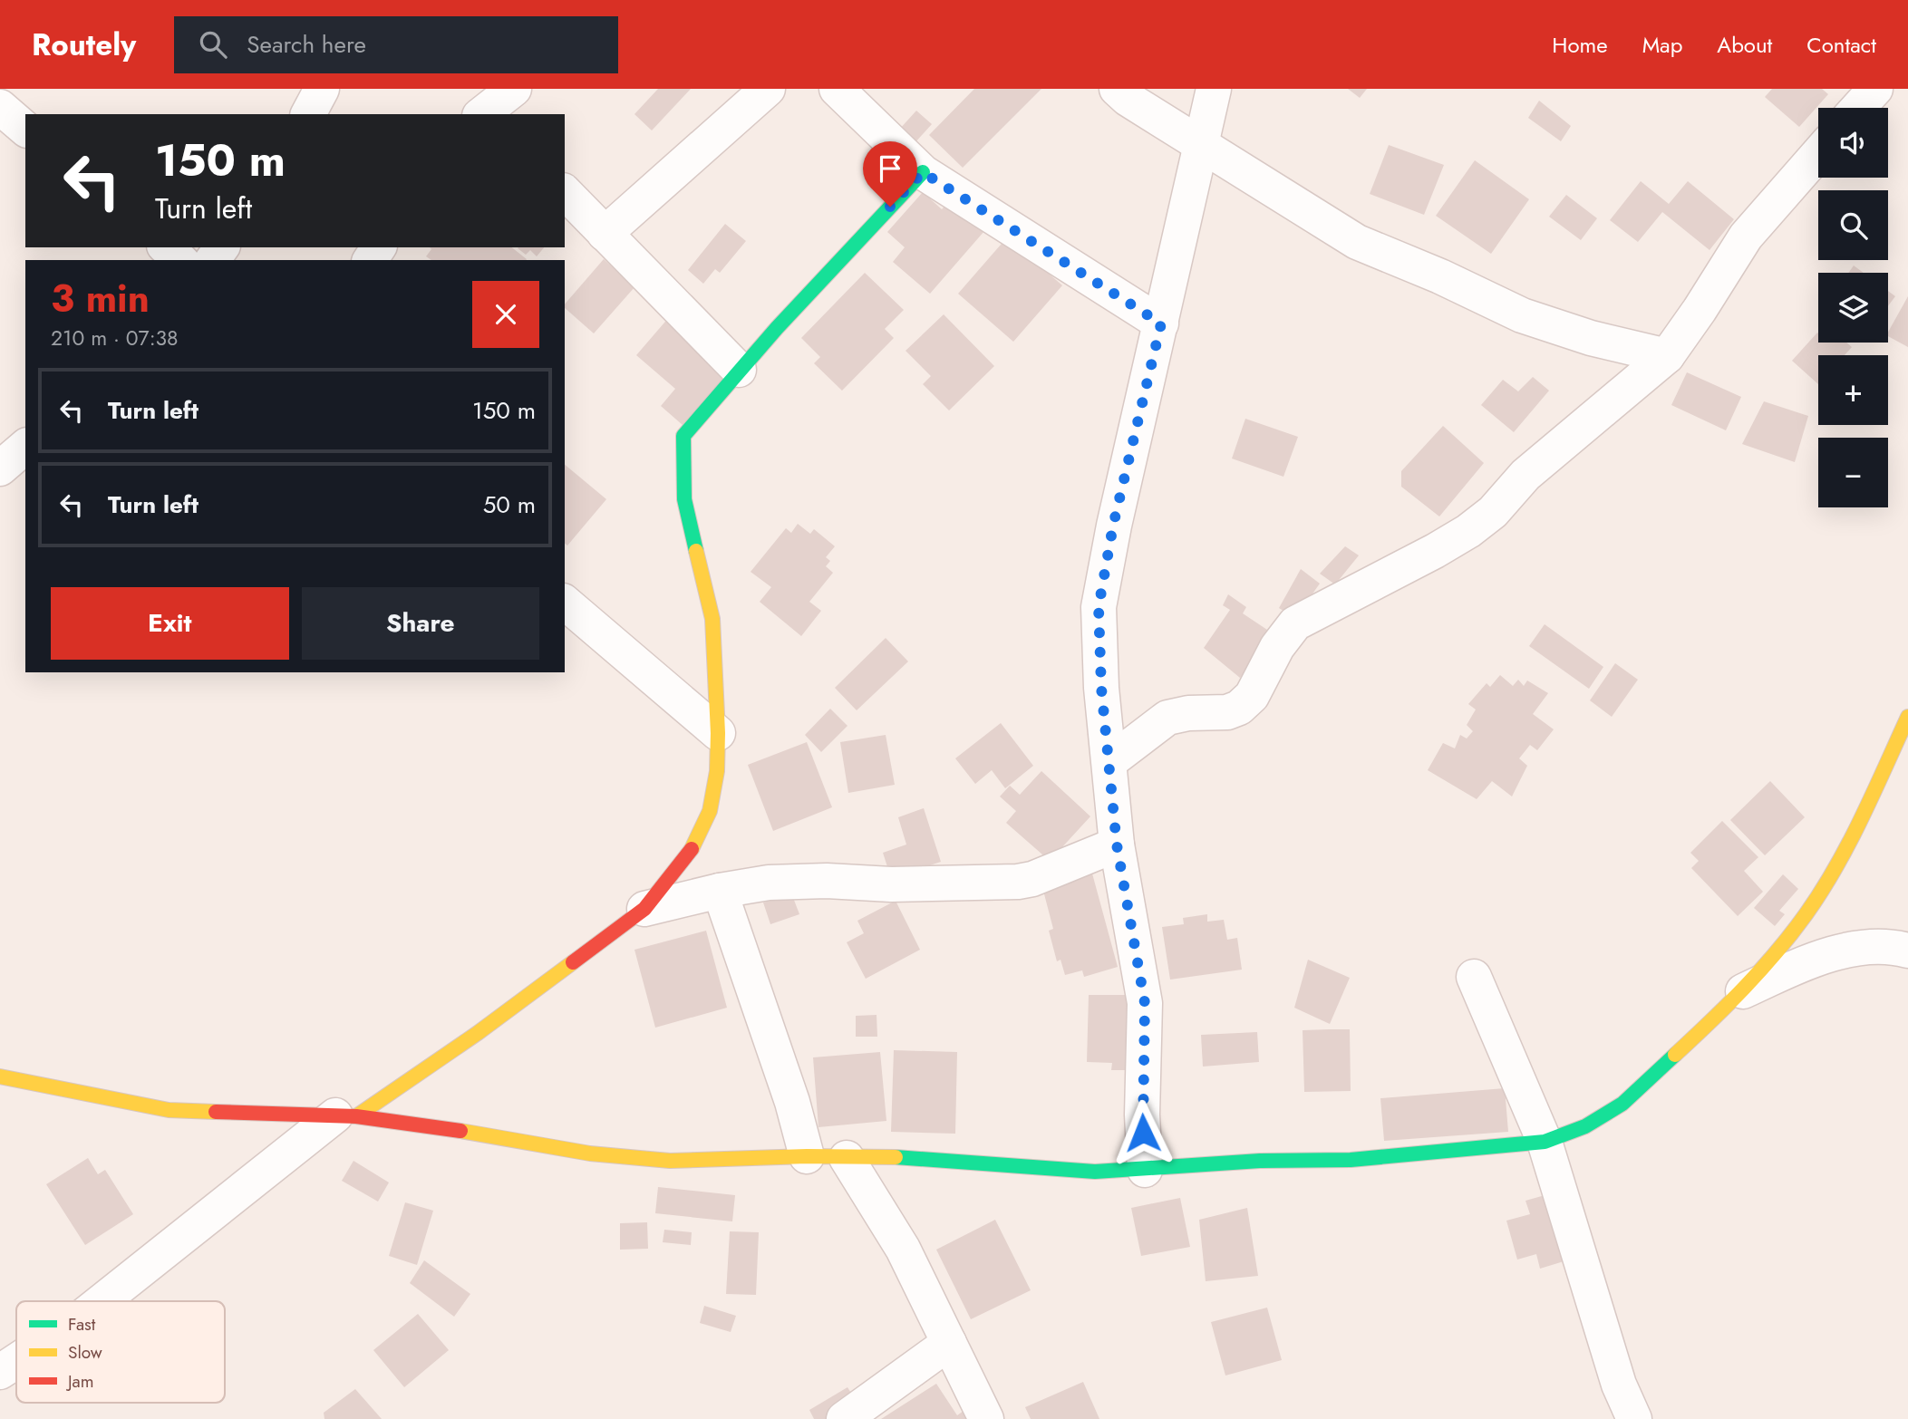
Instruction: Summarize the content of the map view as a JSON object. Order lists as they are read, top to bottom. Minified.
{"legend":["Fast","Slow","Jam"],"page":{"header":"Routely","search":"Search here","nav":["Home","Map","About","Contact"],"map_buttons":["+","−"],"turn":["150 m","Turn left"],"heading":["3 min","210 m · 07:38"],"list":[{"name":"Turn left","value":"150 m"},{"name":"Turn left","value":"50 m"}],"buttons":["Exit","Share"]}}
